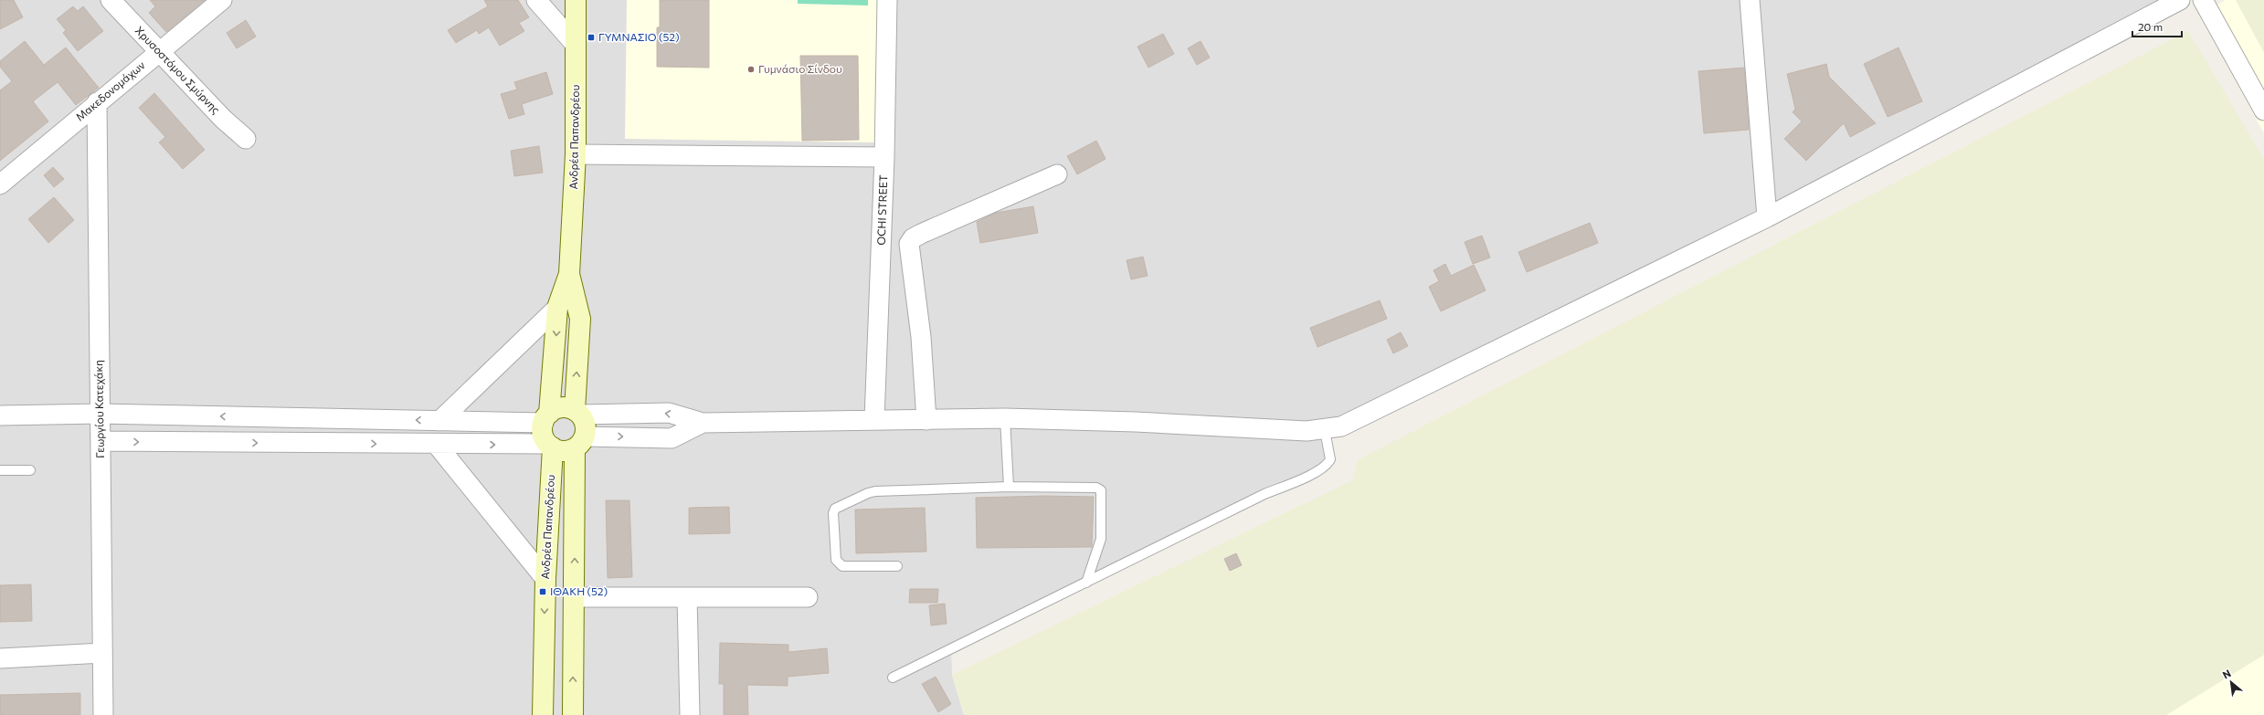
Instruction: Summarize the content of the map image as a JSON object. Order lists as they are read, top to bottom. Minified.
{"streets":{"street":["Χρυσοστόμου Σμύρνης","Μακεδονομάχων","Ανδρέα Παπανδρέου","OCHI STREET","Γεωργίου Κατεχάκη"]},"crossings":[["Χρυσοστόμου Σμύρνης","Μακεδονομάχων"],["Μακεδονομάχων","Γεωργίου Κατεχάκη"]],"places":{"transit":["ΓΥΜΝΑΣΙΟ (52)","ΙΘΑΚΗ (52)"],"other":["Γυμνάσιο Σίνδου"]},"scale_bar":"20 m","north":"top left"}
